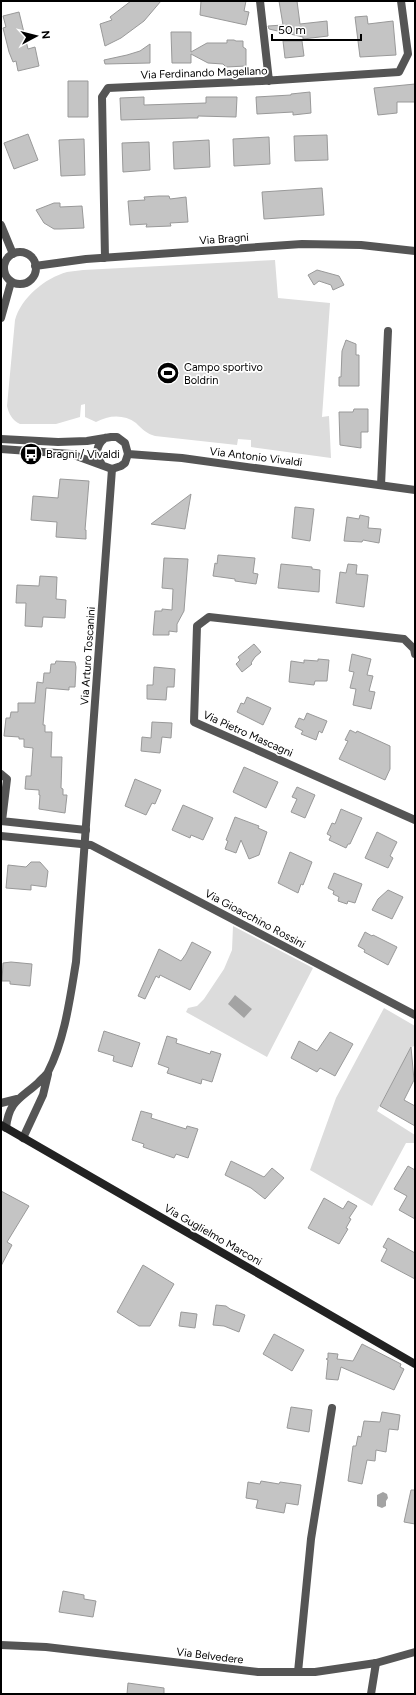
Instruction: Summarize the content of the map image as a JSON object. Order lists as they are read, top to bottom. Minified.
{"streets":{"main road":["Via Guglielmo Marconi"],"street":["Via Ferdinando Magellano","Via Bragni","Via Antonio Vivaldi","Via Arturo Toscanini","Via Pietro Mascagni","Via Gioacchino Rossini","Via Belvedere"]},"crossings":[["Via Ferdinando Magellano","Via Bragni"],["Via Antonio Vivaldi","Via Arturo Toscanini"],["Via Arturo Toscanini","Via Gioacchino Rossini"],["Via Arturo Toscanini","Via Guglielmo Marconi"]],"places":{"sports":["Campo sportivo Boldrin"],"bus stop":["Bragni / Vivaldi"]},"scale_bar":"50 m","north":"right"}
